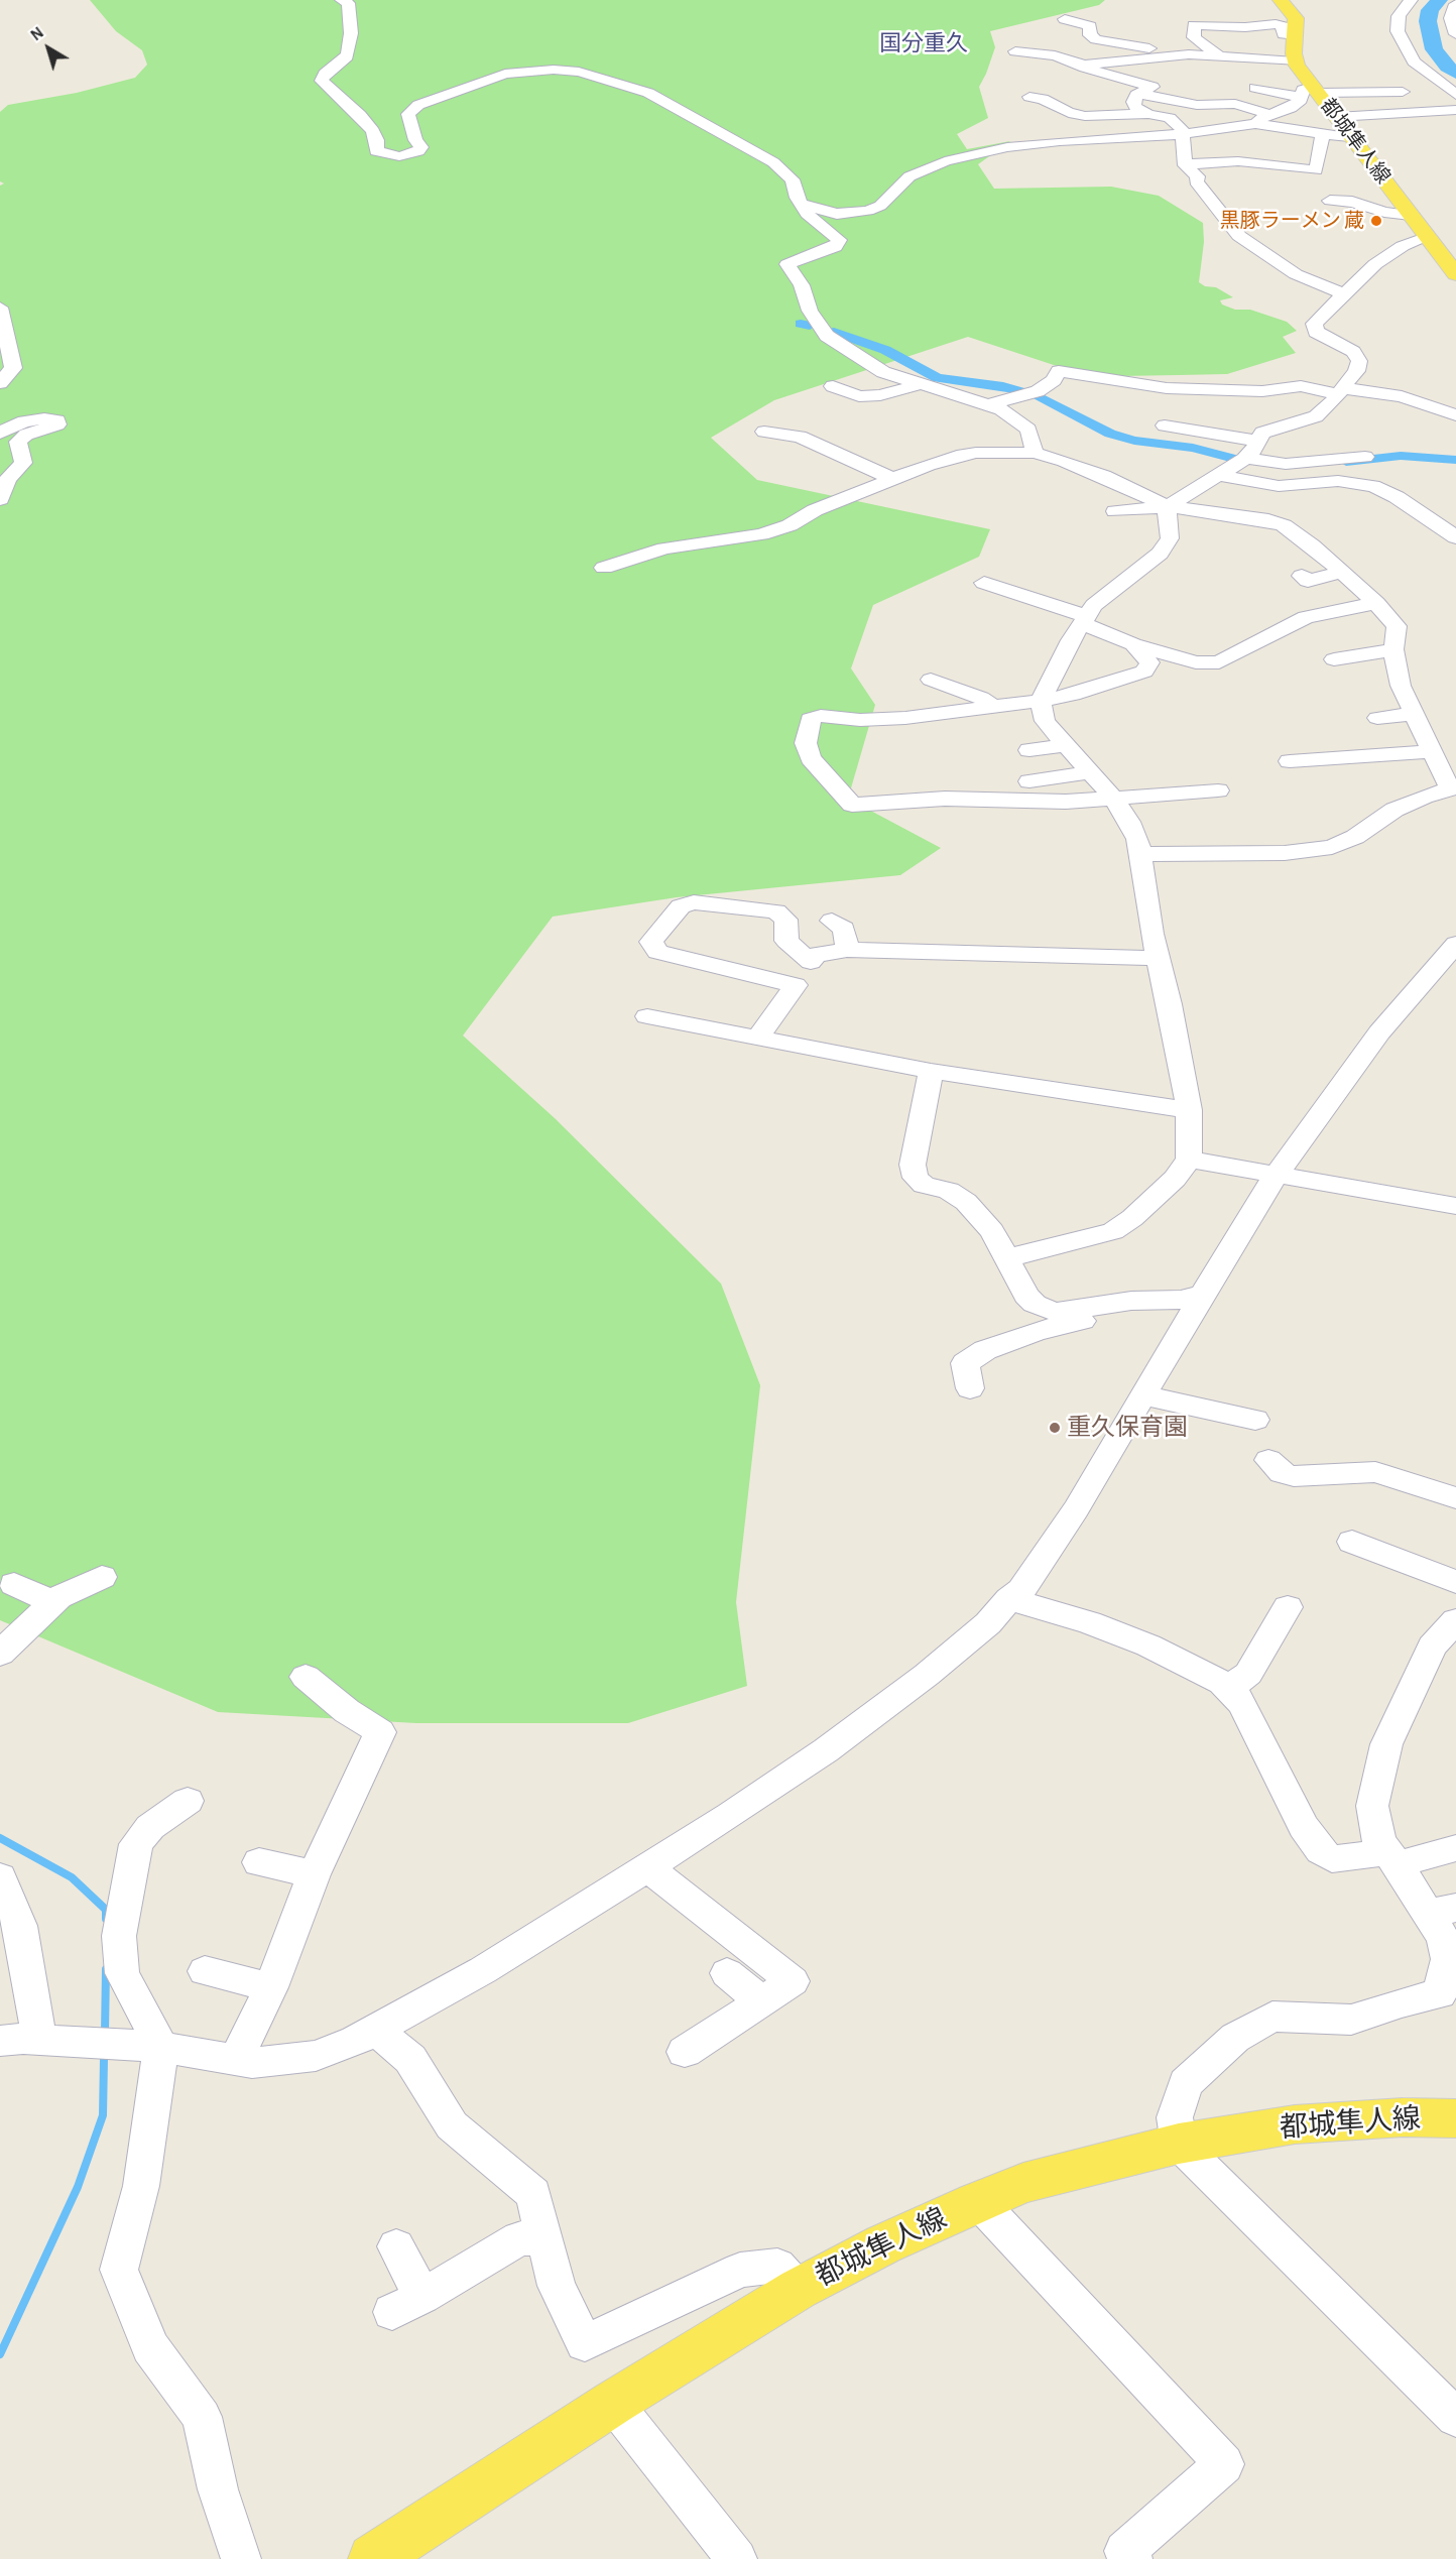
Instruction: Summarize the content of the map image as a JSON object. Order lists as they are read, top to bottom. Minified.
{"streets":{"main road":["都城隼人線"]},"districts":["国分重久"],"places":["黒豚ラーメン 蔵","重久保育園"],"north":"top left"}
